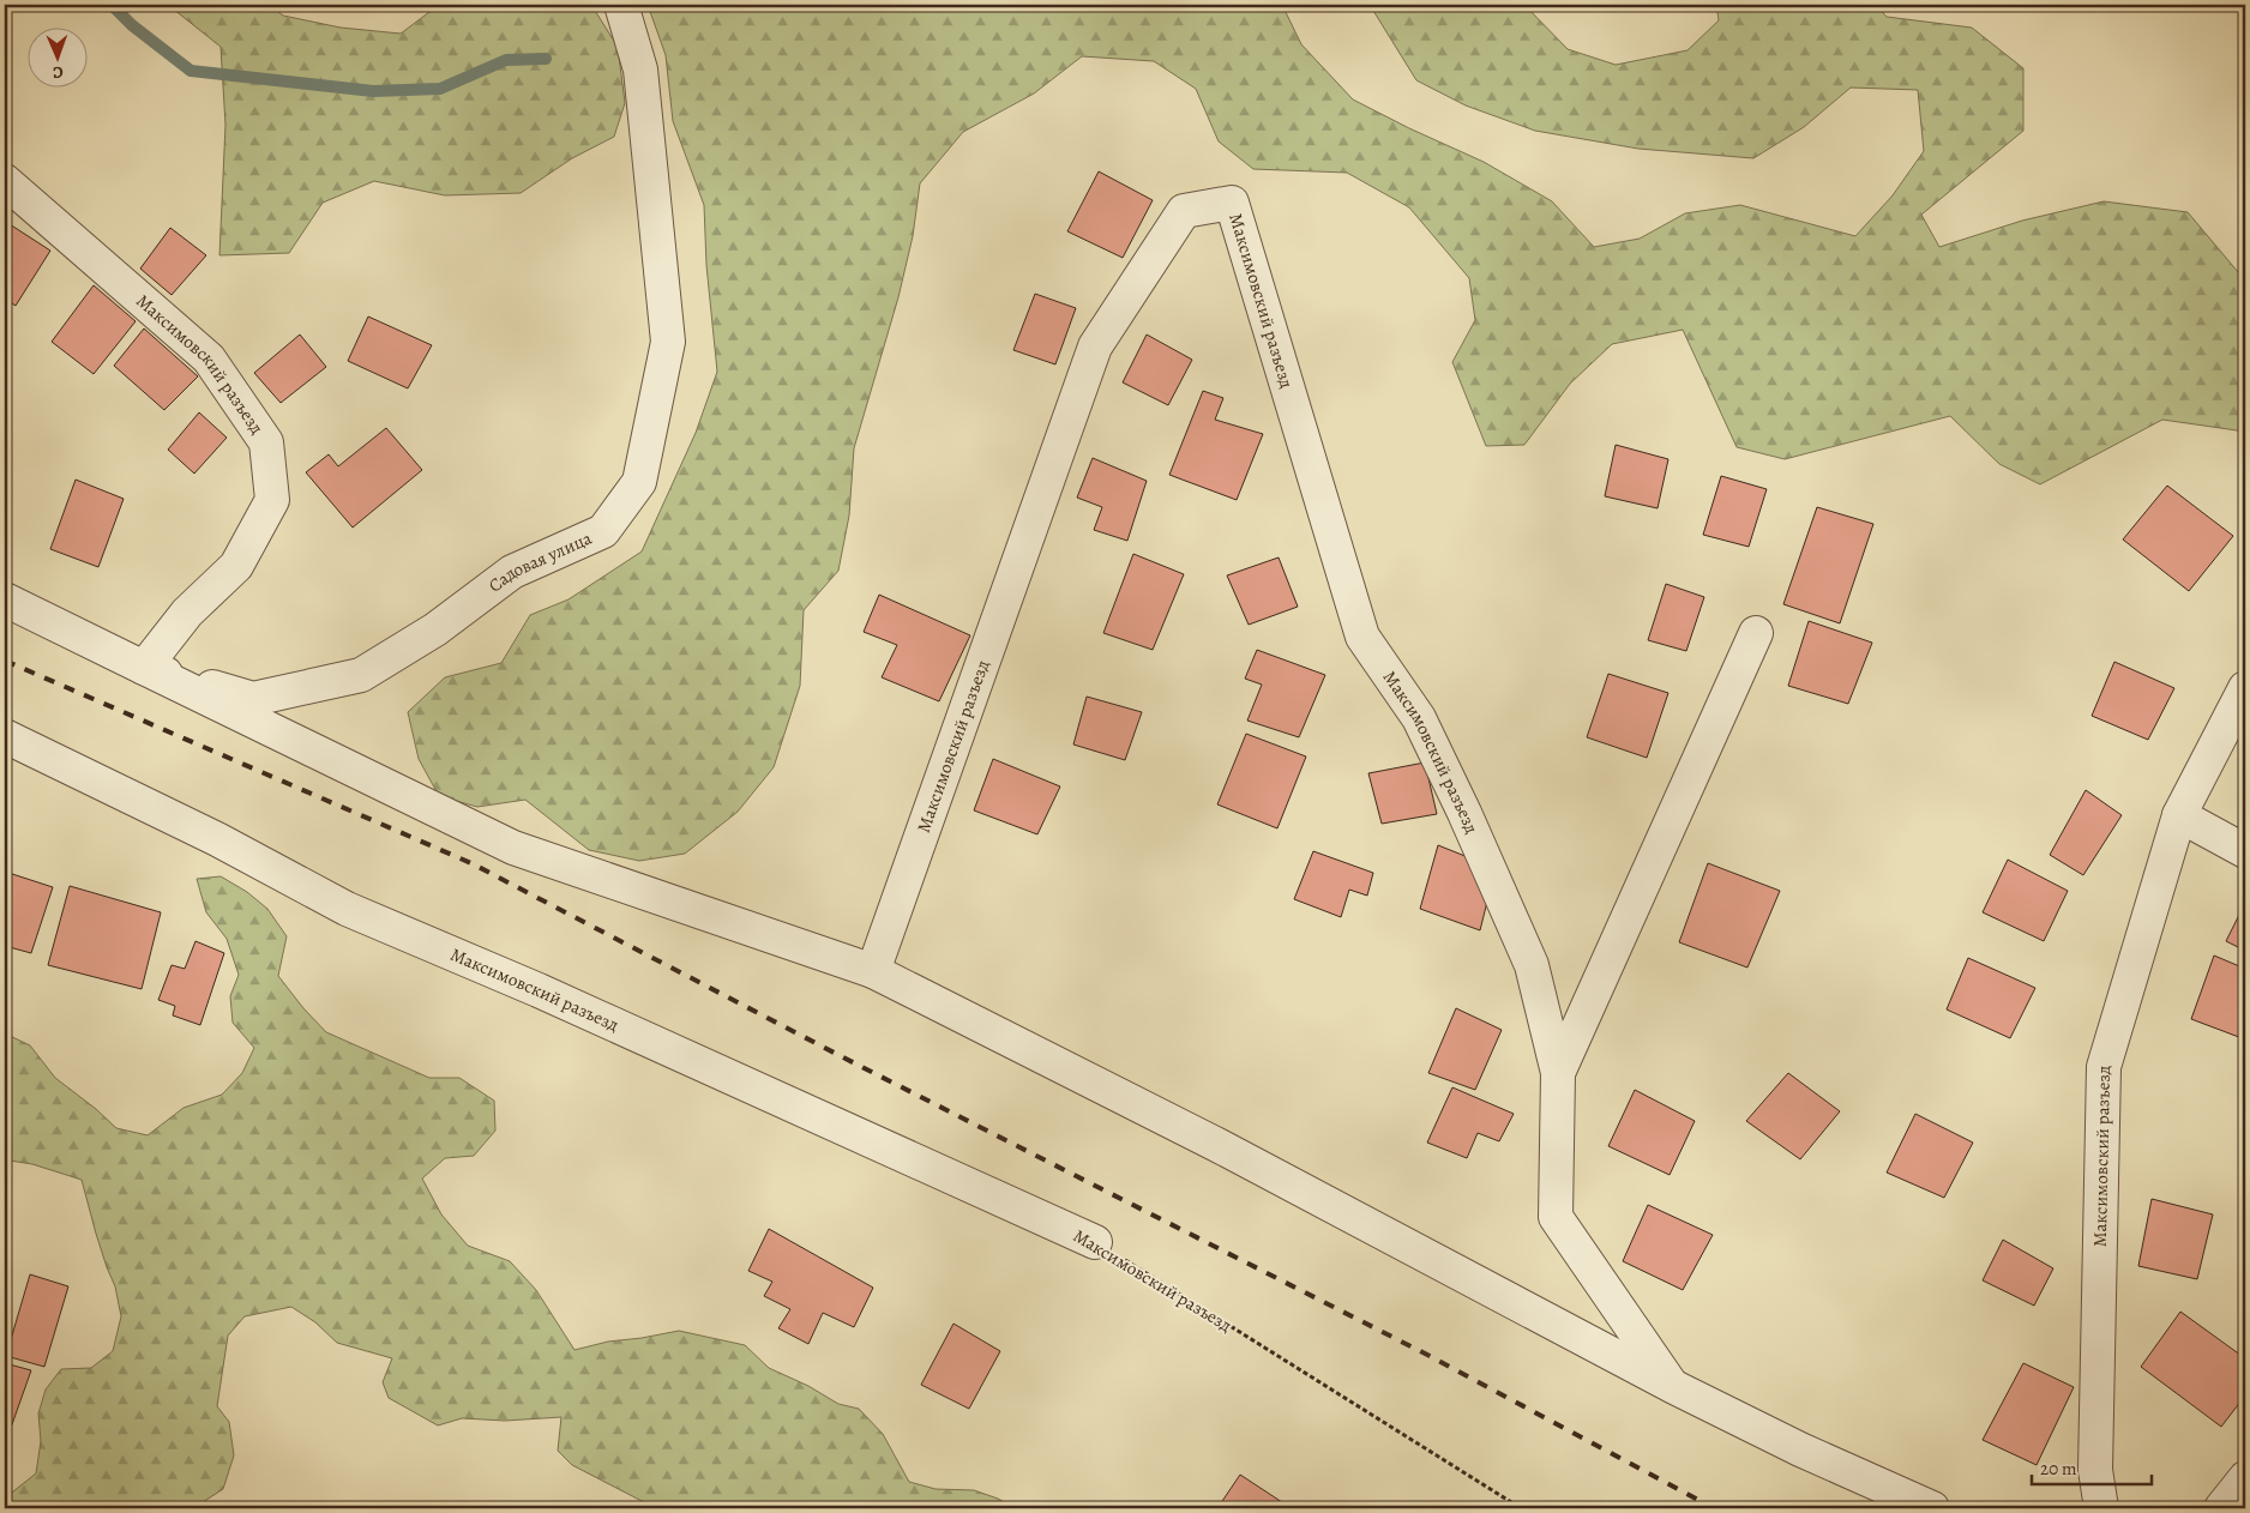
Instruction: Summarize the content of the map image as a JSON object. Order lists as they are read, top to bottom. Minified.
{"streets":{"street":["Максимовский разъезд","Садовая улица"]},"crossings":[["Максимовский разъезд","Садовая улица"]],"scale_bar":"20 m","north":"bottom"}
